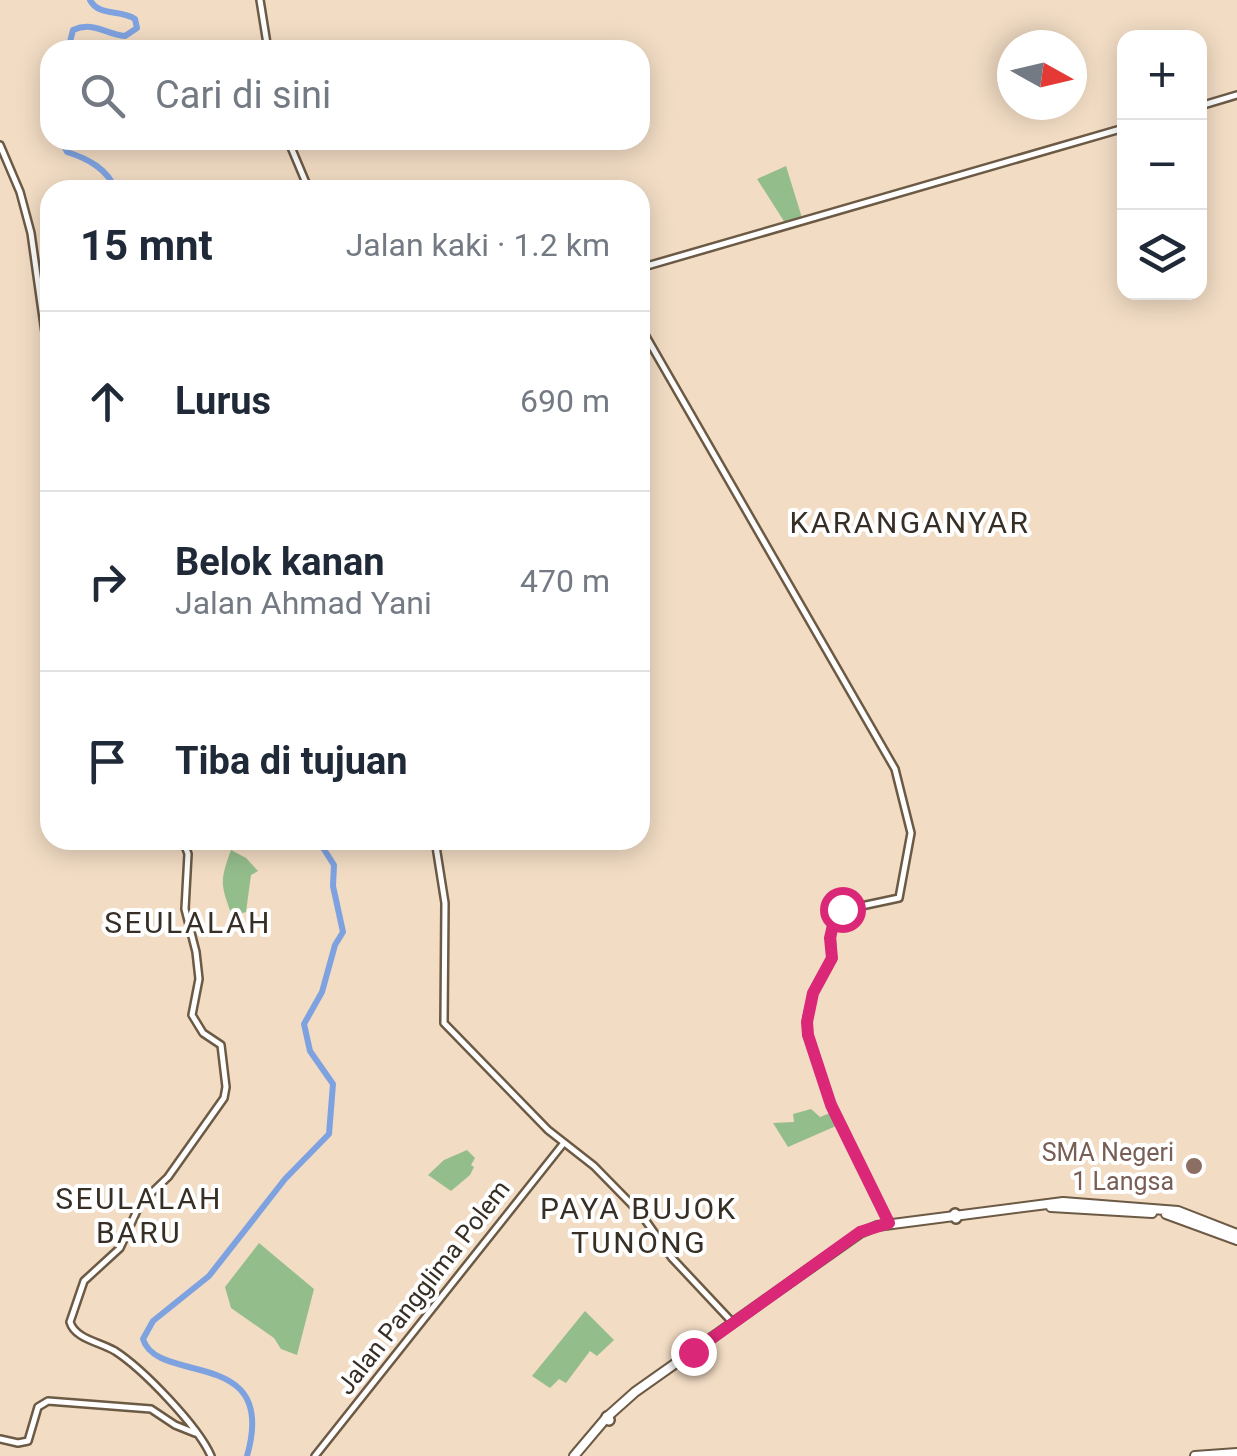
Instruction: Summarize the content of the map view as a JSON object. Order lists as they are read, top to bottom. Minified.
{"streets":{"street":["Jalan Pangglima Polem"]},"districts":["KARANGANYAR","SEULALAH","SEULALAH BARU","PAYA BUJOK TUNONG"],"places":["SMA Negeri 1 Langsa"],"north":"right","page":{"map_buttons":["+","−"],"search":"Cari di sini","heading":["15 mnt","Jalan kaki · 1.2 km"],"list":[["Lurus","690 m"],["Belok kanan","Jalan Ahmad Yani","470 m"],"Tiba di tujuan"]}}
